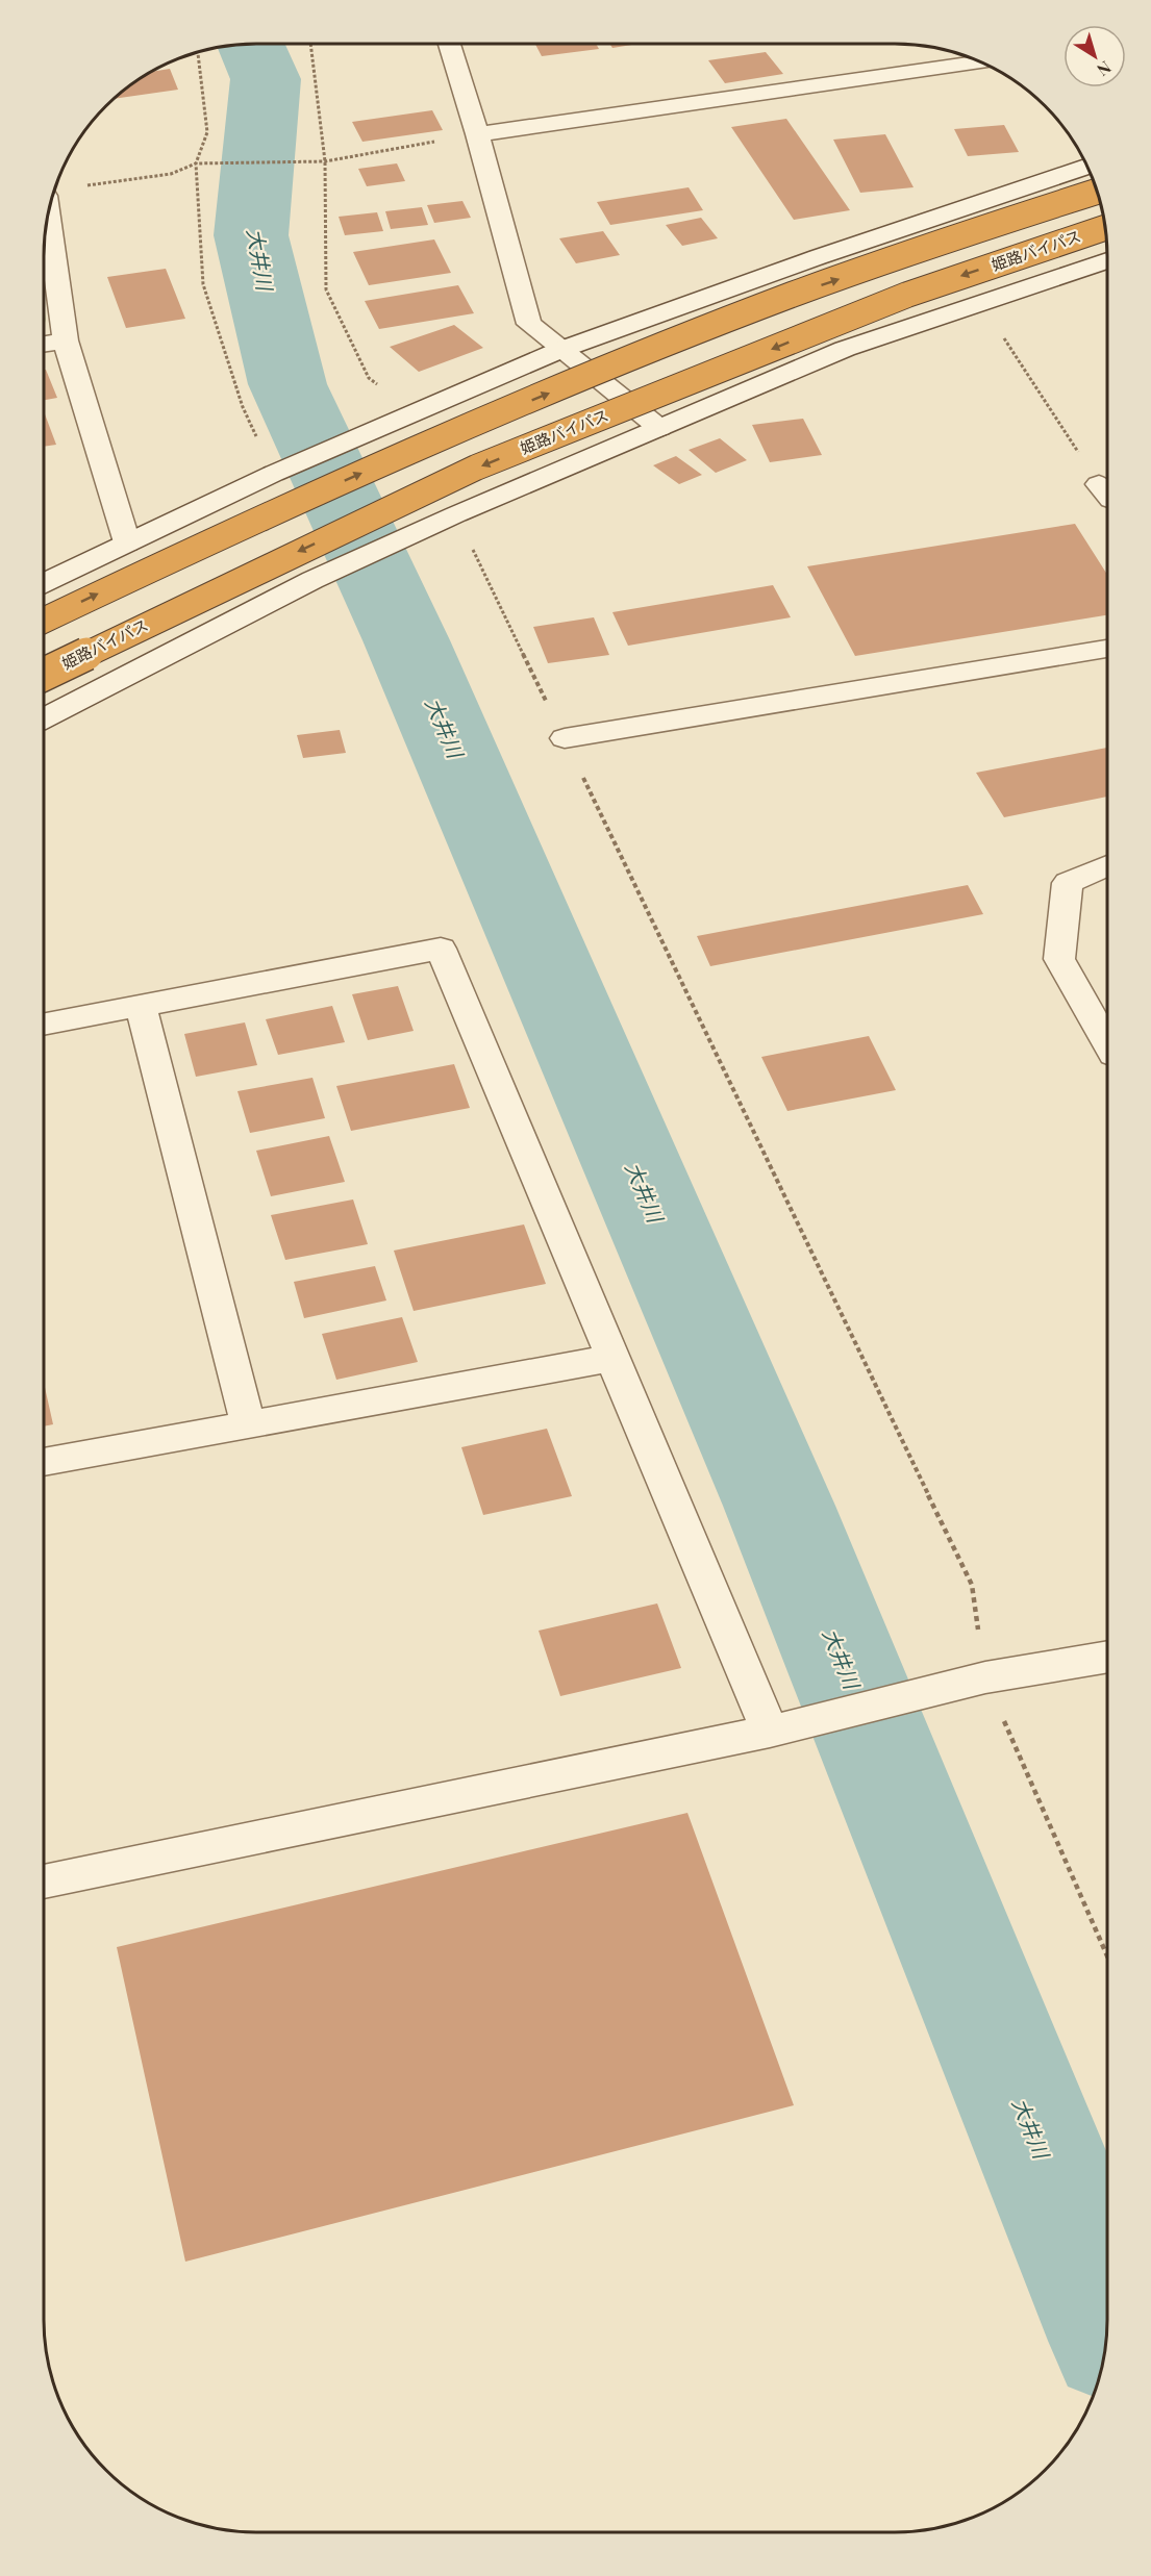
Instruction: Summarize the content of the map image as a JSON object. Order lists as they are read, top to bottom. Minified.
{"streets":{"highway":["姫路バイパス"]},"water":["大井川"],"north":"bottom right"}
